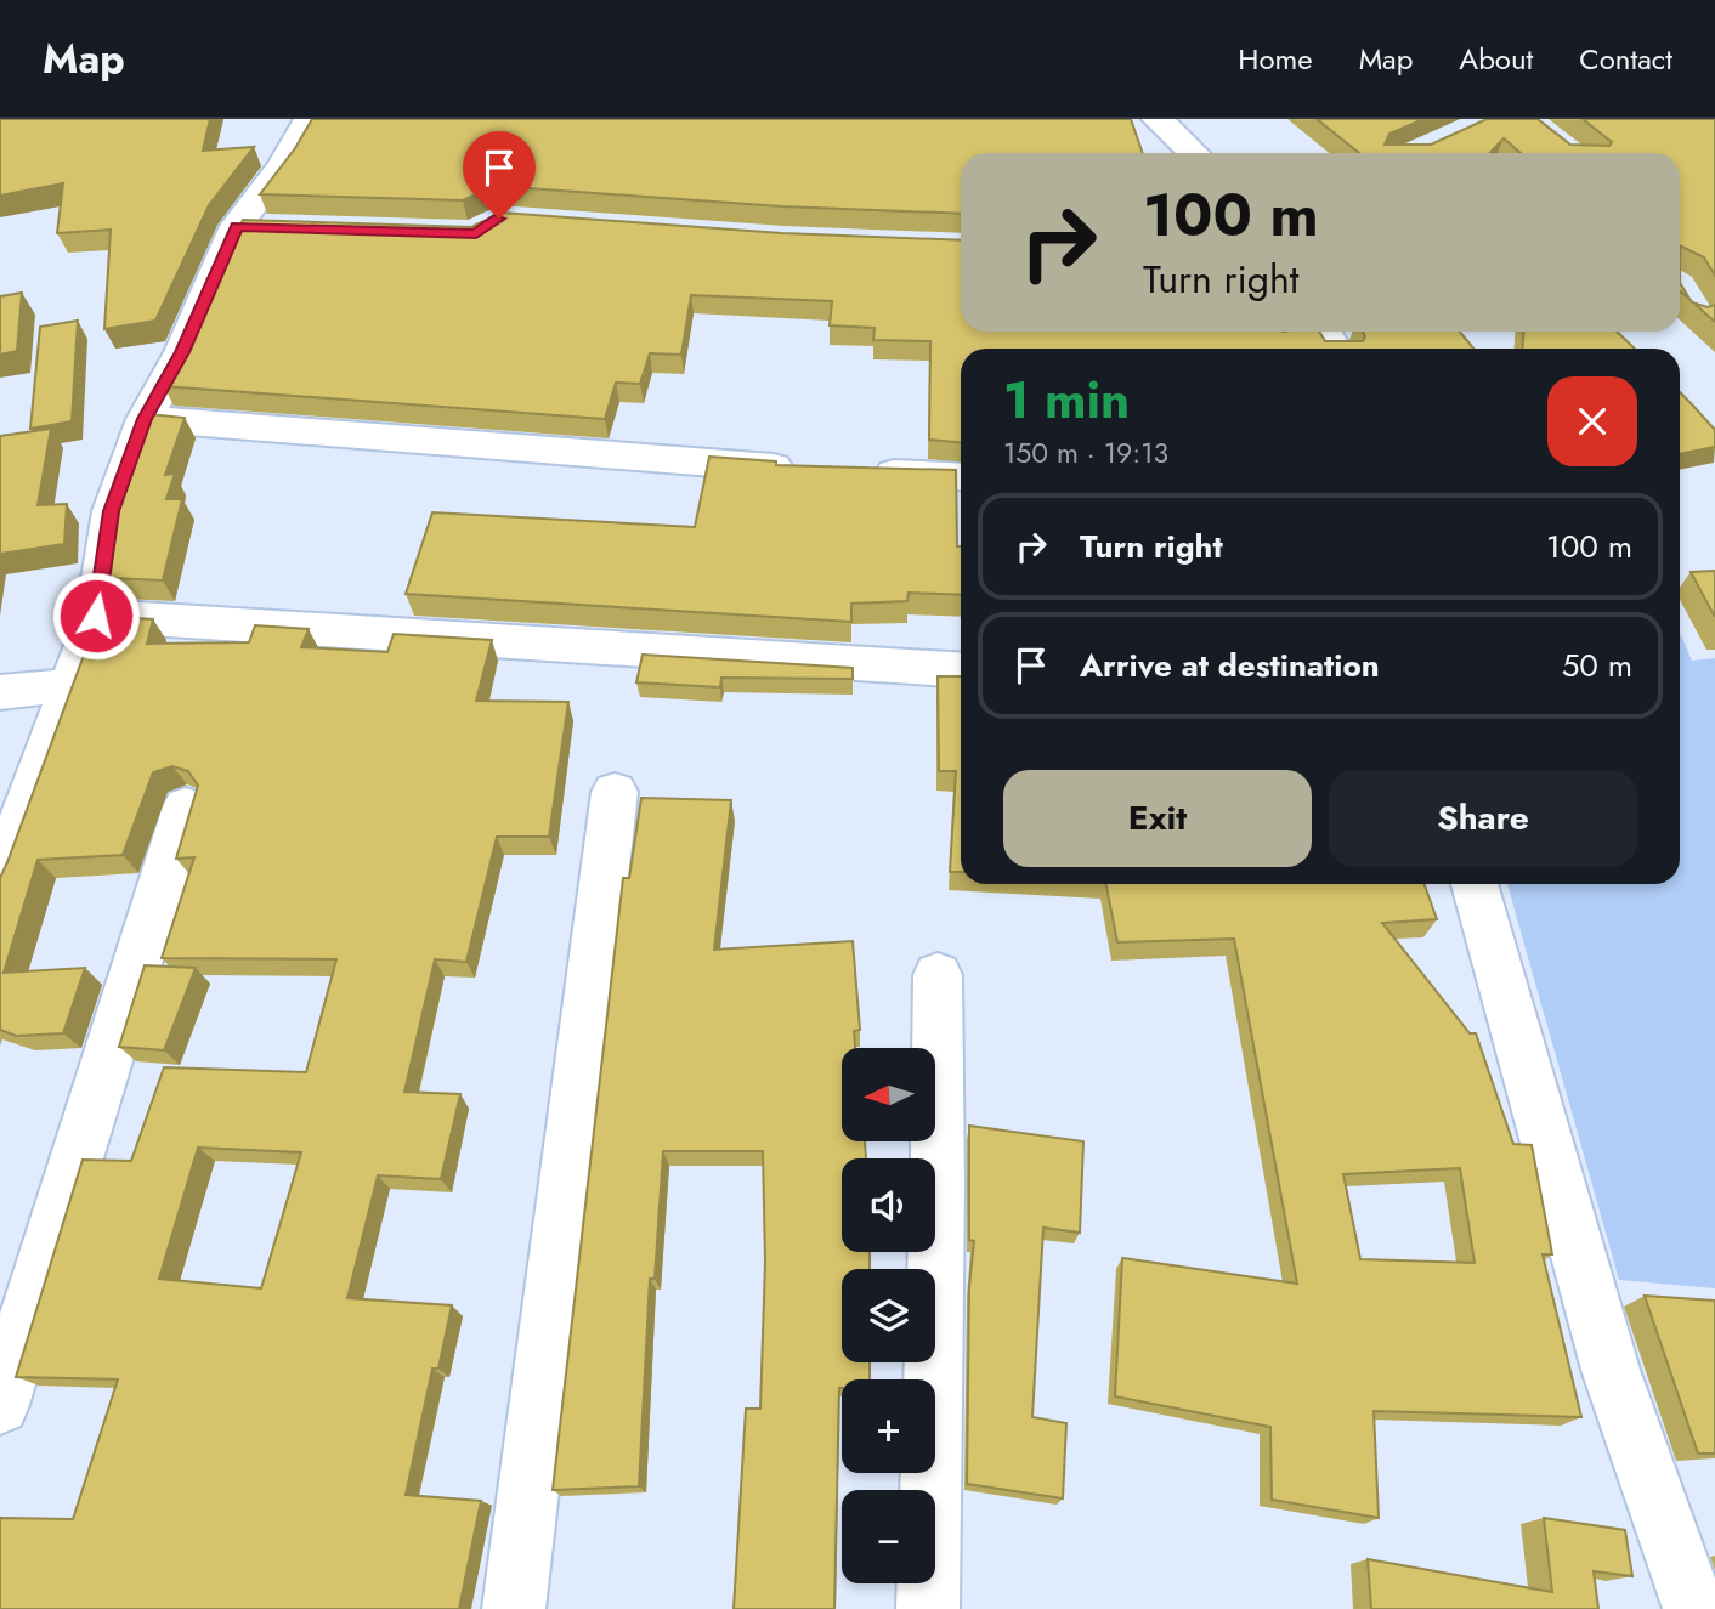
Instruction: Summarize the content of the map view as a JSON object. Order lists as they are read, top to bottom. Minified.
{"north":"left","page":{"header":"Map","nav":["Home","Map","About","Contact"],"turn":["100 m","Turn right"],"heading":["1 min","150 m · 19:13"],"list":[{"name":"Turn right","value":"100 m"},{"name":"Arrive at destination","value":"50 m"}],"buttons":["Exit","Share"],"map_buttons":["+","−"]}}
